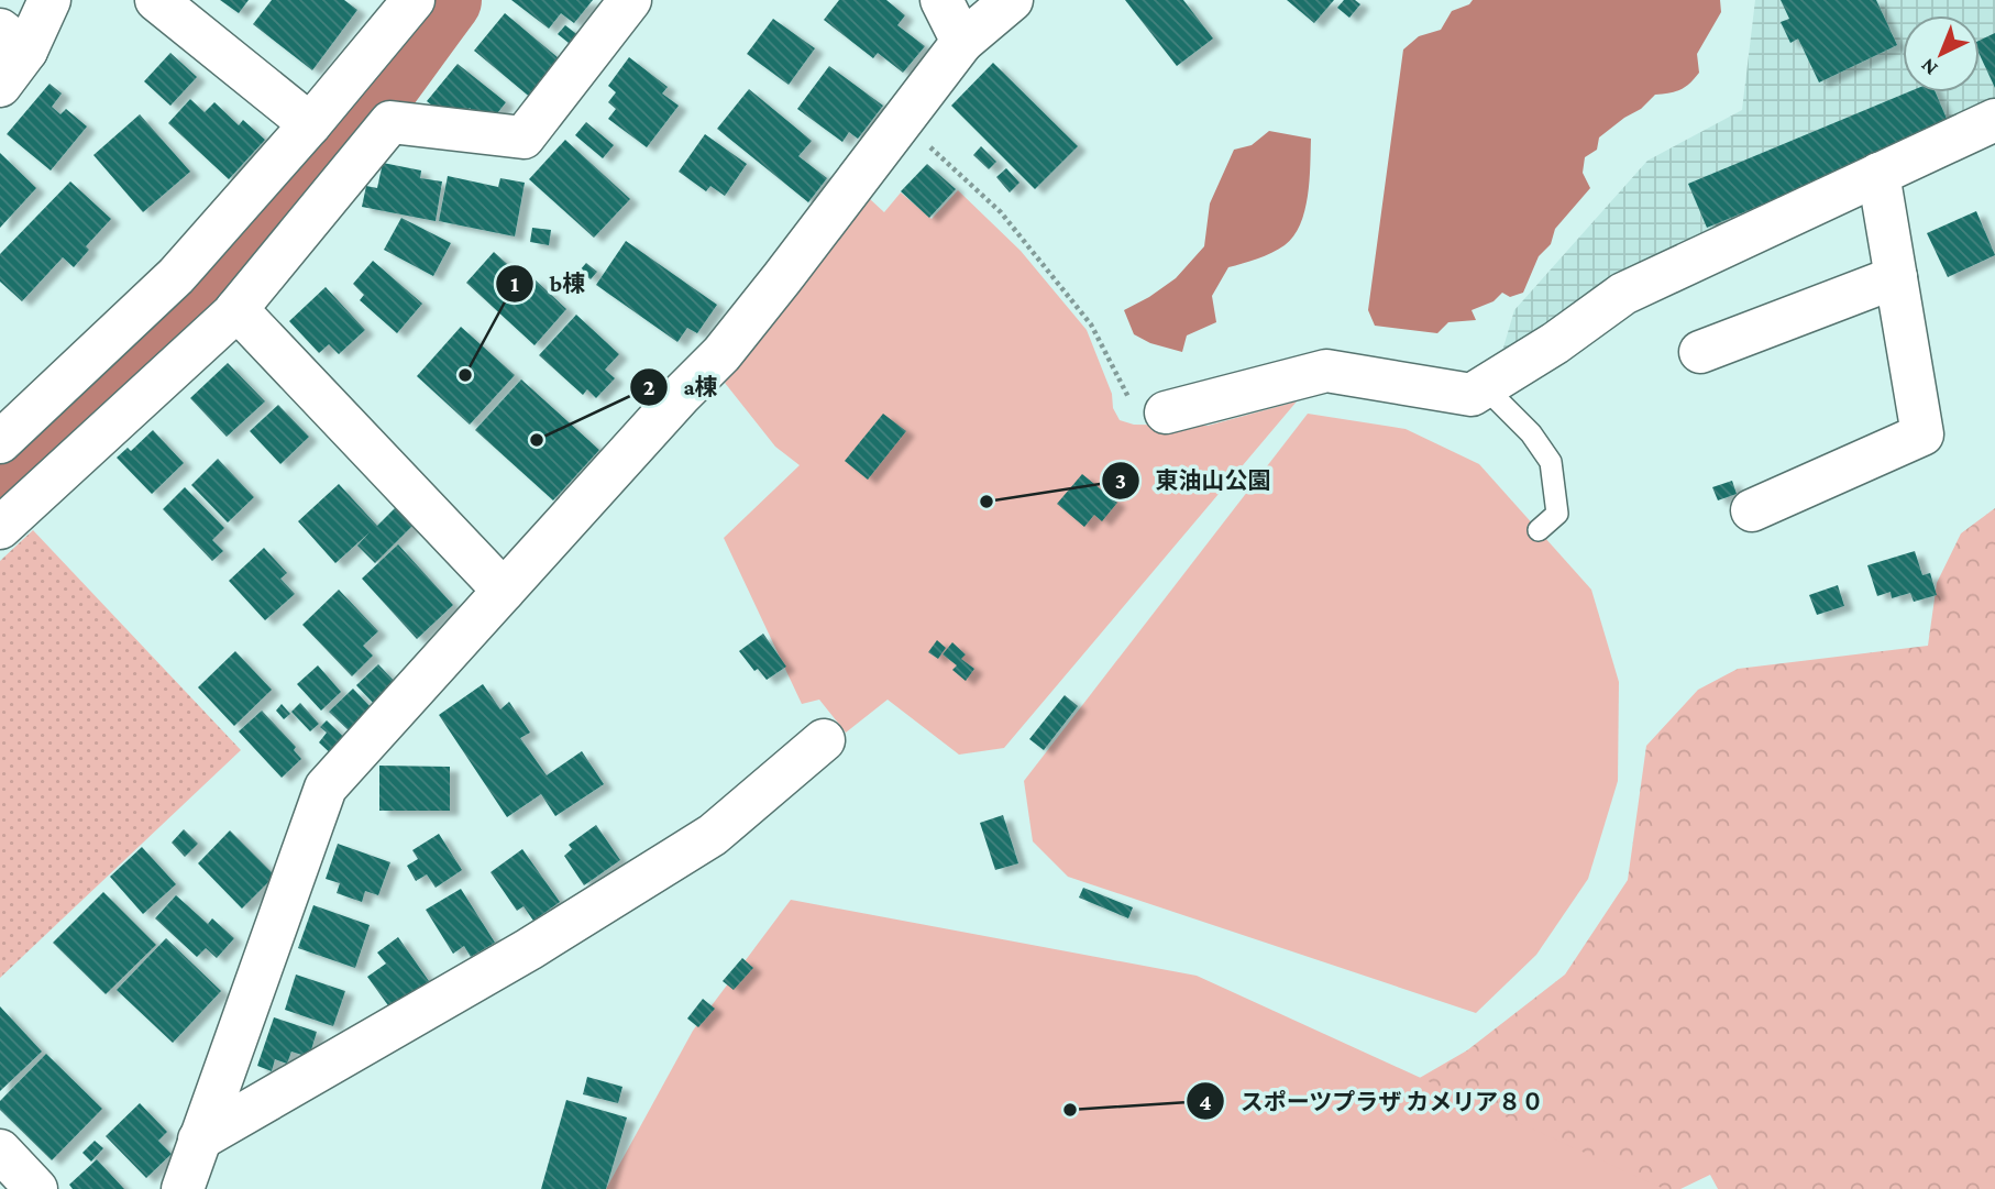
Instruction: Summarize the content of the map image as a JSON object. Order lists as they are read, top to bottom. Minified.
{"places":["b棟","a棟","東油山公園","スポーツプラザ カメリア８０"],"north":"bottom left"}
